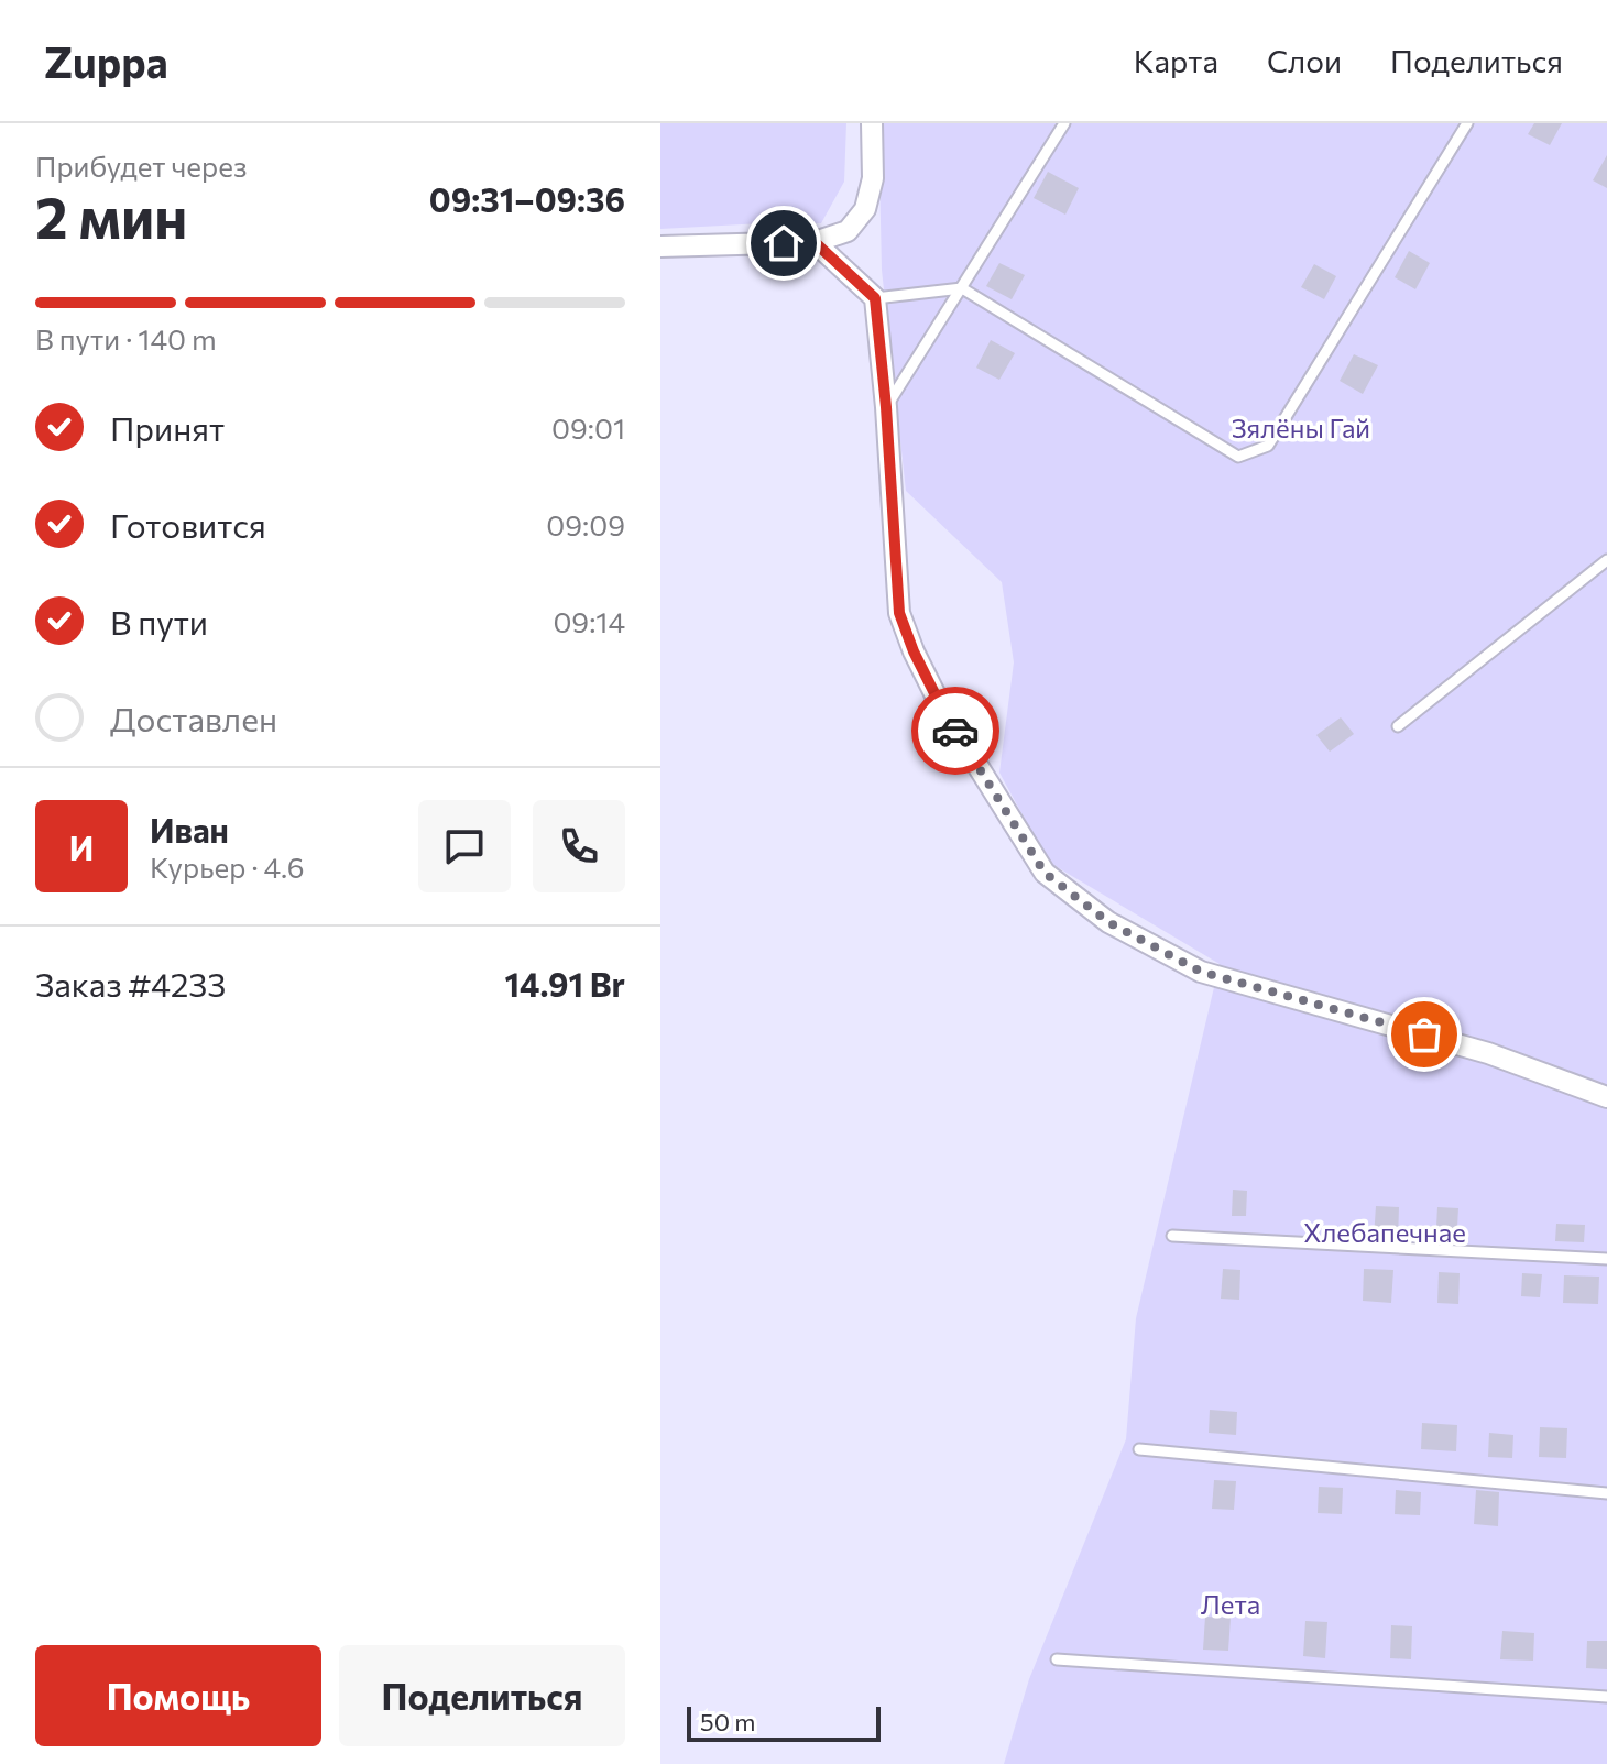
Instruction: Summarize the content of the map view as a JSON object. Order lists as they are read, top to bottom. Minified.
{"parks":["Зялёны Гай","Хлебапечнае","Лета"],"scale_bar":"50 m","page":{"header":"Zuppa","nav":["Карта","Слои","Поделиться"],"heading":["2 мин","Прибудет через","09:31–09:36"],"panel":["Иван","Курьер · 4.6","Заказ #4233","14.91 Br"],"bar":"В пути · 140 m","list":[["Принят","09:01"],["Готовится","09:09"],["В пути","09:14"],"Доставлен"],"round":"И","buttons":["Помощь","Поделиться"],"scale":"50 m"}}
